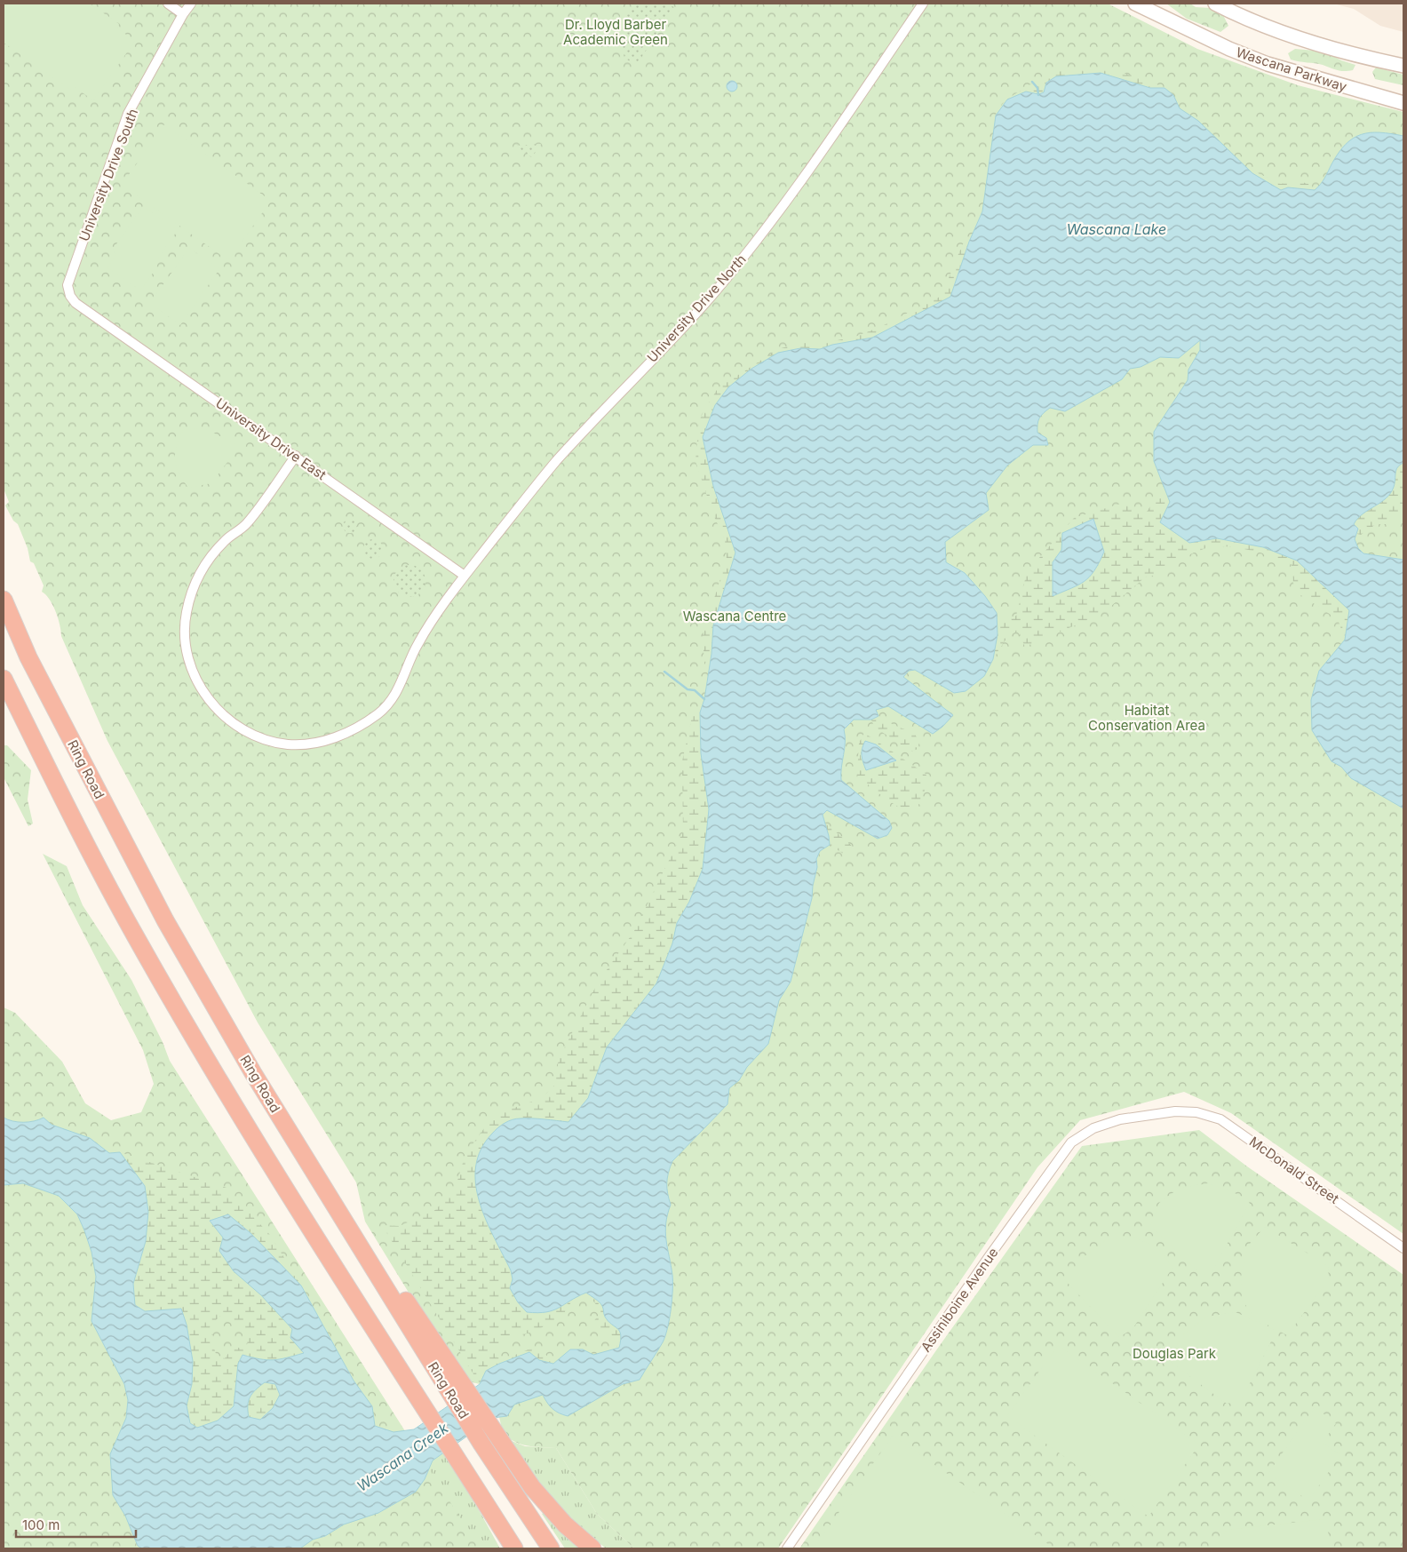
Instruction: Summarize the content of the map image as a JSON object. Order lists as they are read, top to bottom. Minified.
{"streets":{"highway":["Ring Road"],"main road":["Wascana Parkway"],"street":["University Drive South","University Drive North","University Drive East","McDonald Street","Assiniboine Avenue"]},"crossings":[["University Drive South","University Drive East"],["University Drive North","University Drive East"],["McDonald Street","Assiniboine Avenue"]],"water":["Wascana Lake","Wascana Creek"],"parks":["Dr. Lloyd Barber Academic Green","Wascana Centre","Habitat Conservation Area","Douglas Park"],"scale_bar":"100 m"}
